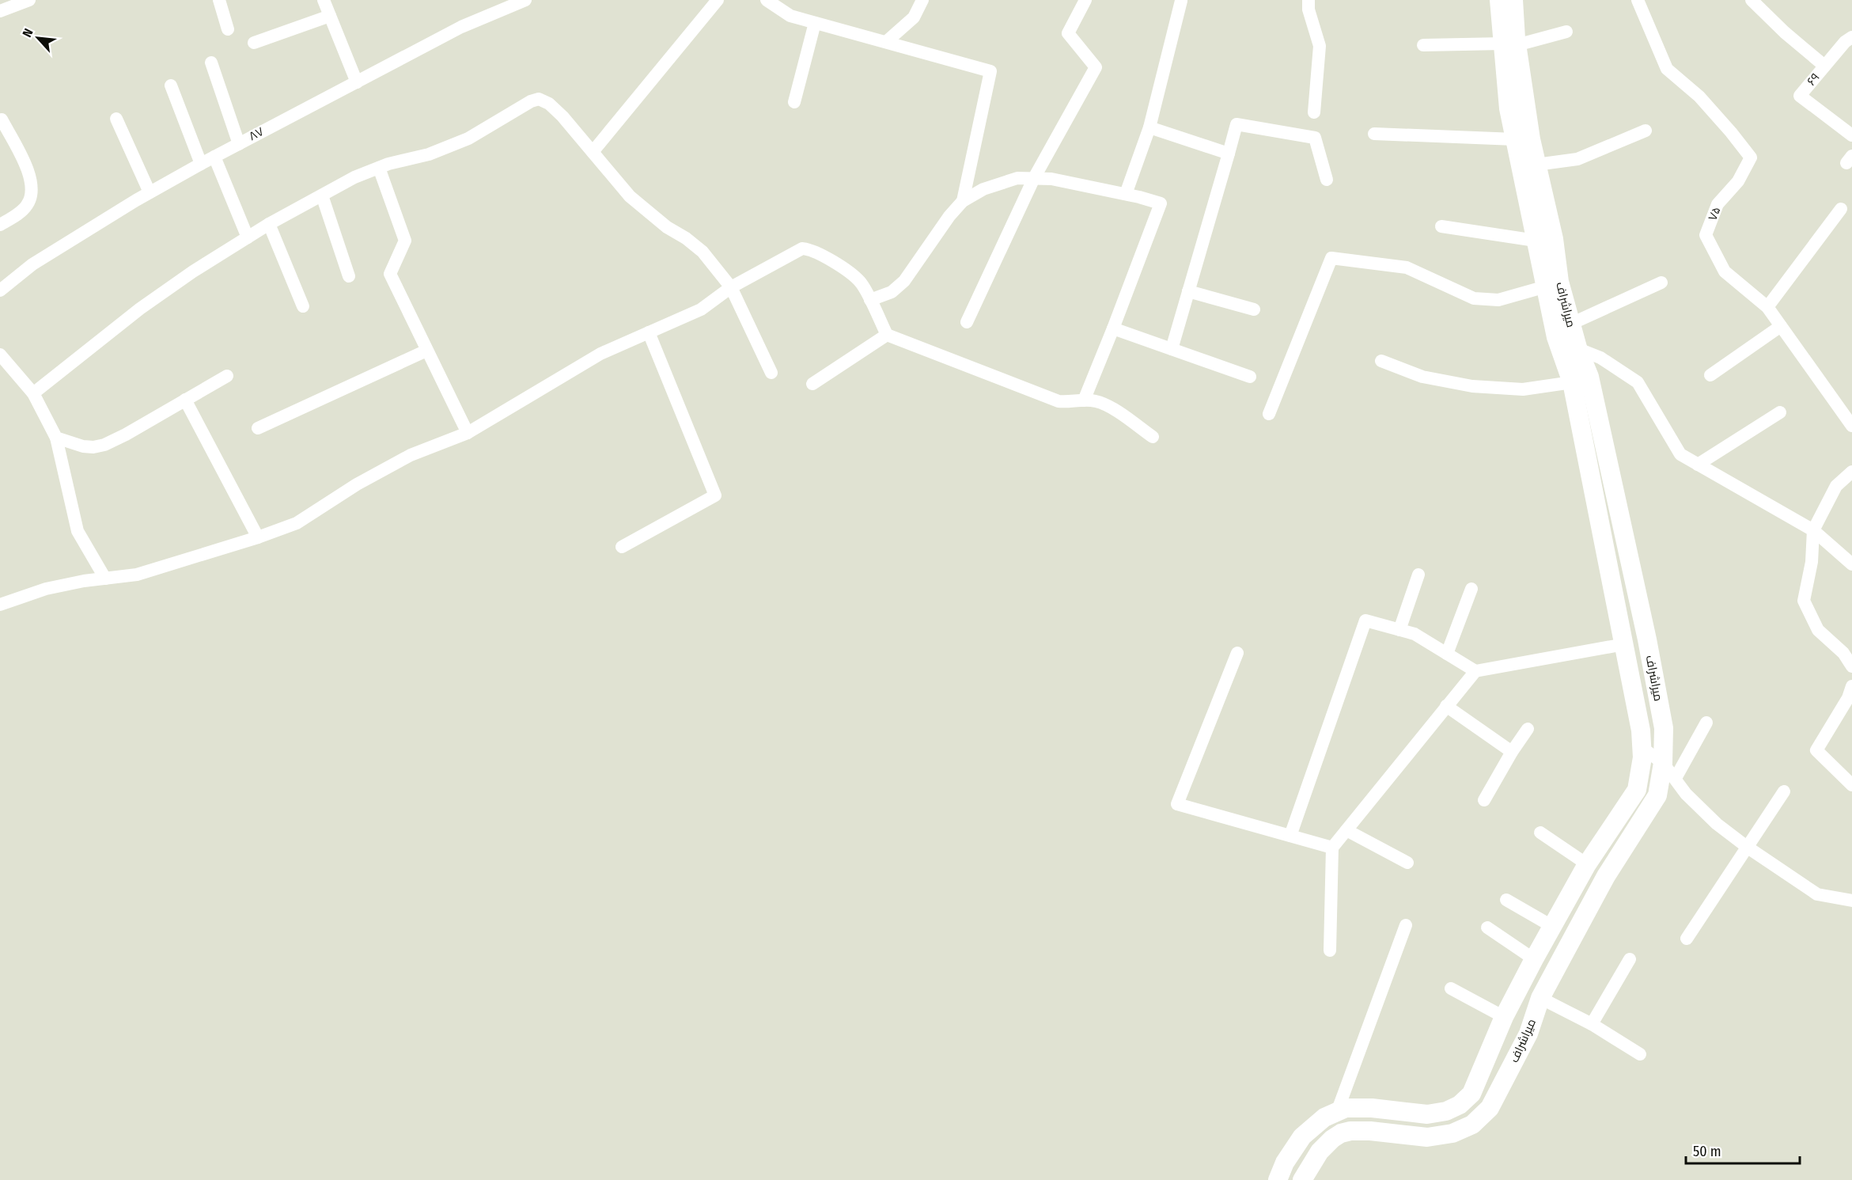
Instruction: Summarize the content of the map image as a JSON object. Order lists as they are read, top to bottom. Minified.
{"streets":{"street":["۶۹","۸۷","۷۵","میراشراف"]},"scale_bar":"50 m","north":"top left"}
